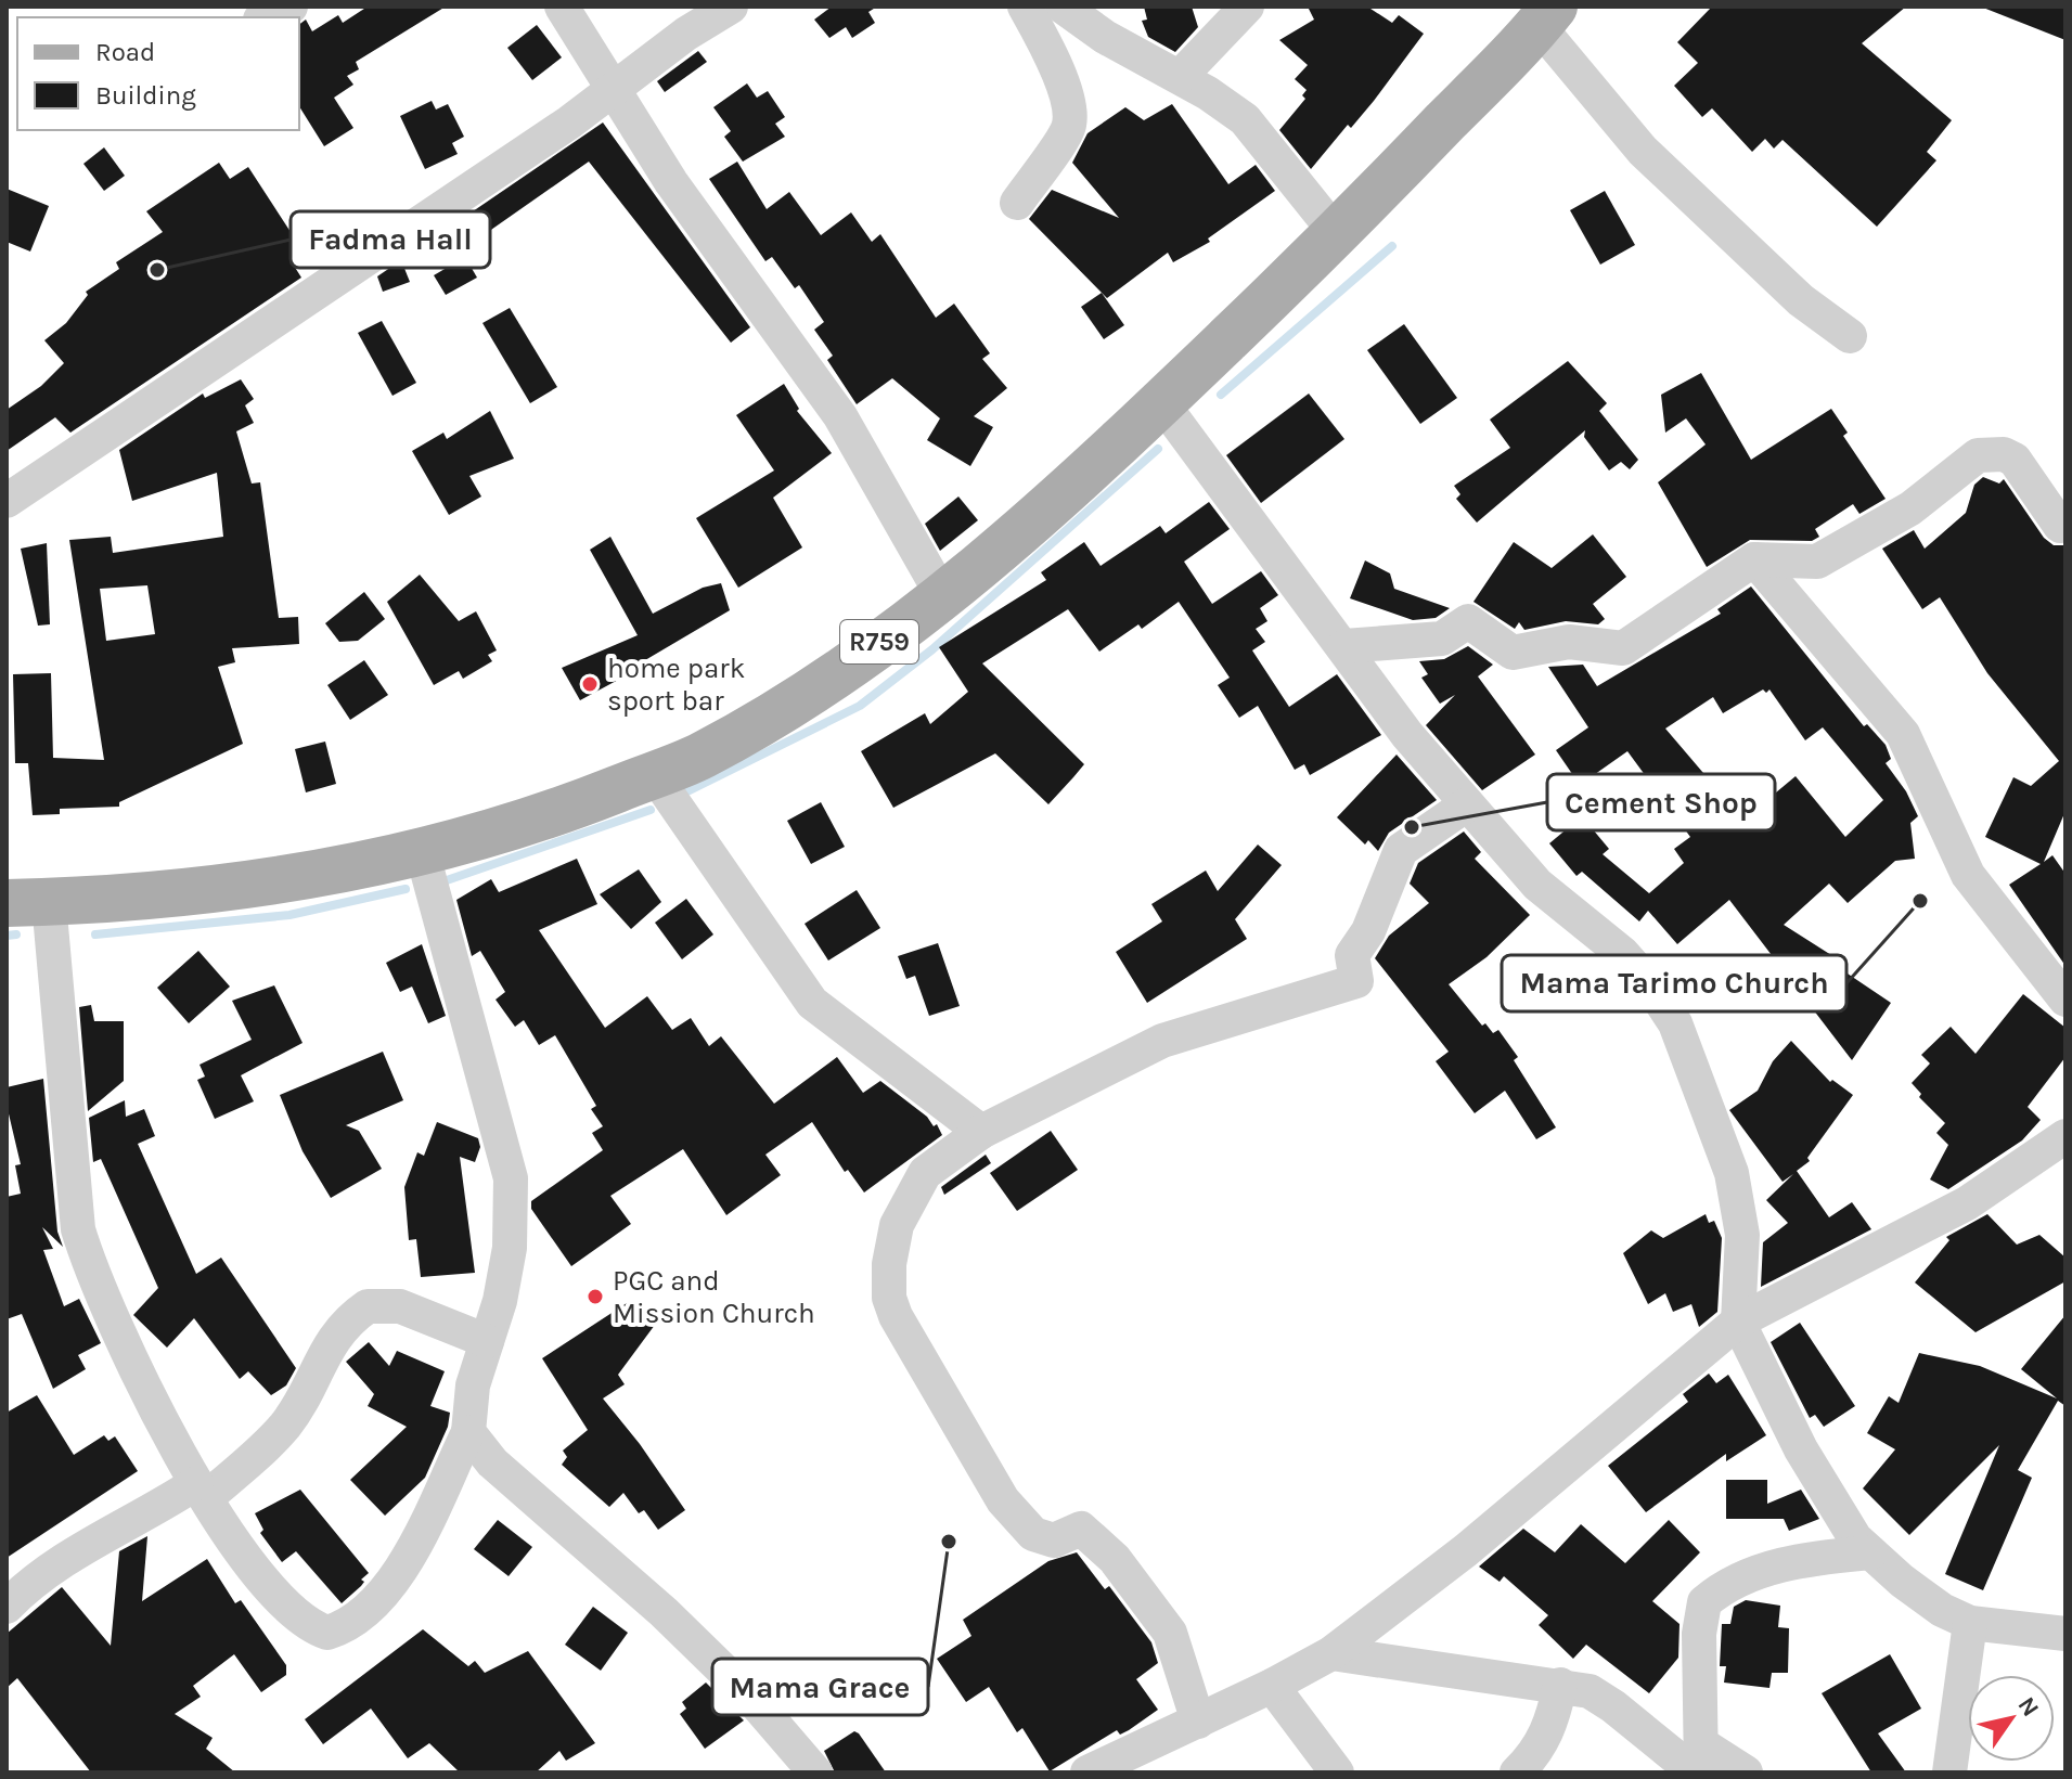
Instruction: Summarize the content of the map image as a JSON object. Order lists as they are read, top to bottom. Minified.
{"streets":{"main road":["R759"]},"places":["Fadma Hall","home park sport bar","Cement Shop","Mama Tarimo Church","PGC and Mission Church","Mama Grace"],"legend":["Road","Building"],"north":"top right"}
